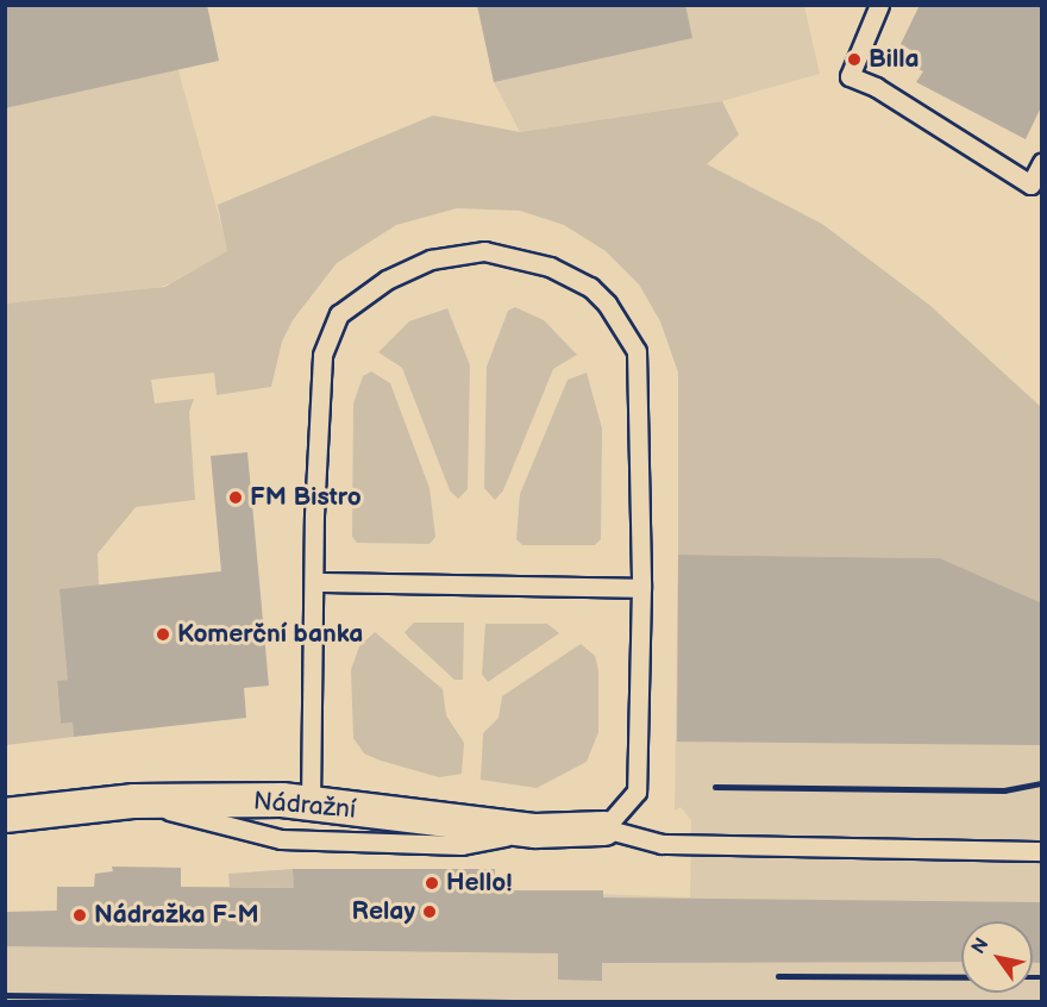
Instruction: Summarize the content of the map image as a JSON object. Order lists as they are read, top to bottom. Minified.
{"streets":{"street":["Nádražní"]},"places":["Billa","FM Bistro","Komerční banka","Hello!","Relay","Nádražka F-M"],"north":"top left"}
